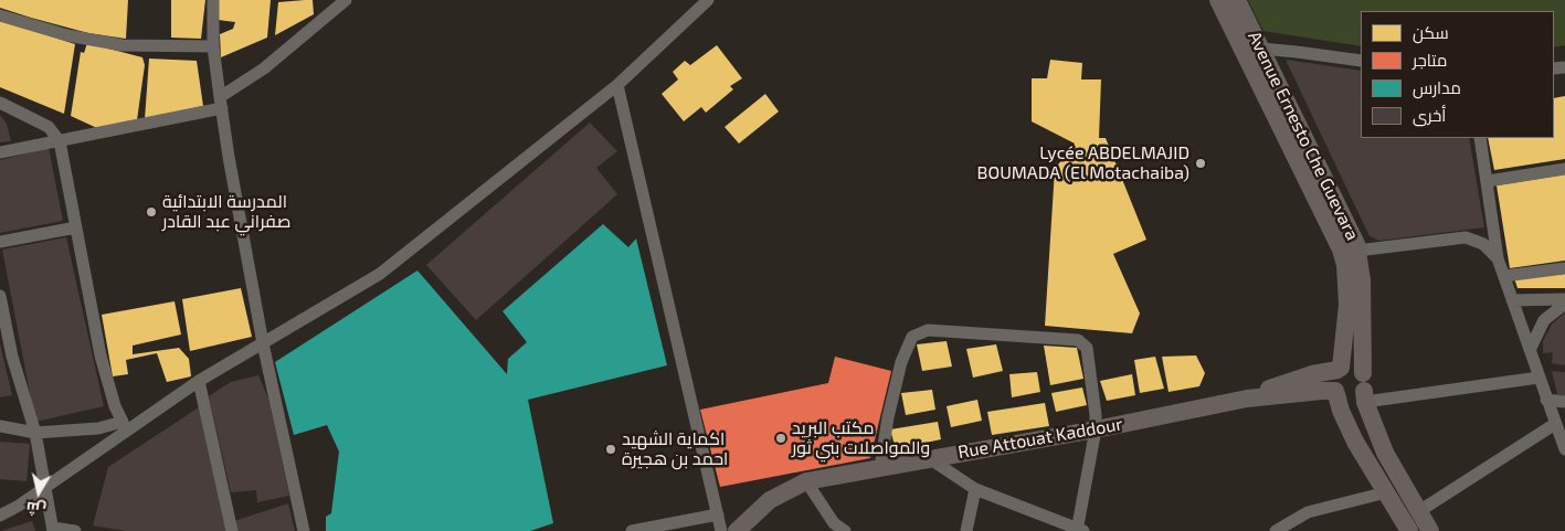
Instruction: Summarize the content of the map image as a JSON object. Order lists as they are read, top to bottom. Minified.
{"streets":{"main road":["Avenue Ernesto Che Guevara","Rue Attouat Kaddour"]},"crossings":[["Avenue Ernesto Che Guevara","Rue Attouat Kaddour"]],"places":["Lycée ABDELMAJID BOUMADA (El Motachaiba)","المدرسة الابتدائية صفراني عبد القادر","مكتب البريد والمواصلات بني ثور","اكماية الشهيد احمد بن هجيرة"],"legend":["سكن","متاجر","مدارس","أخرى"],"north":"bottom"}
